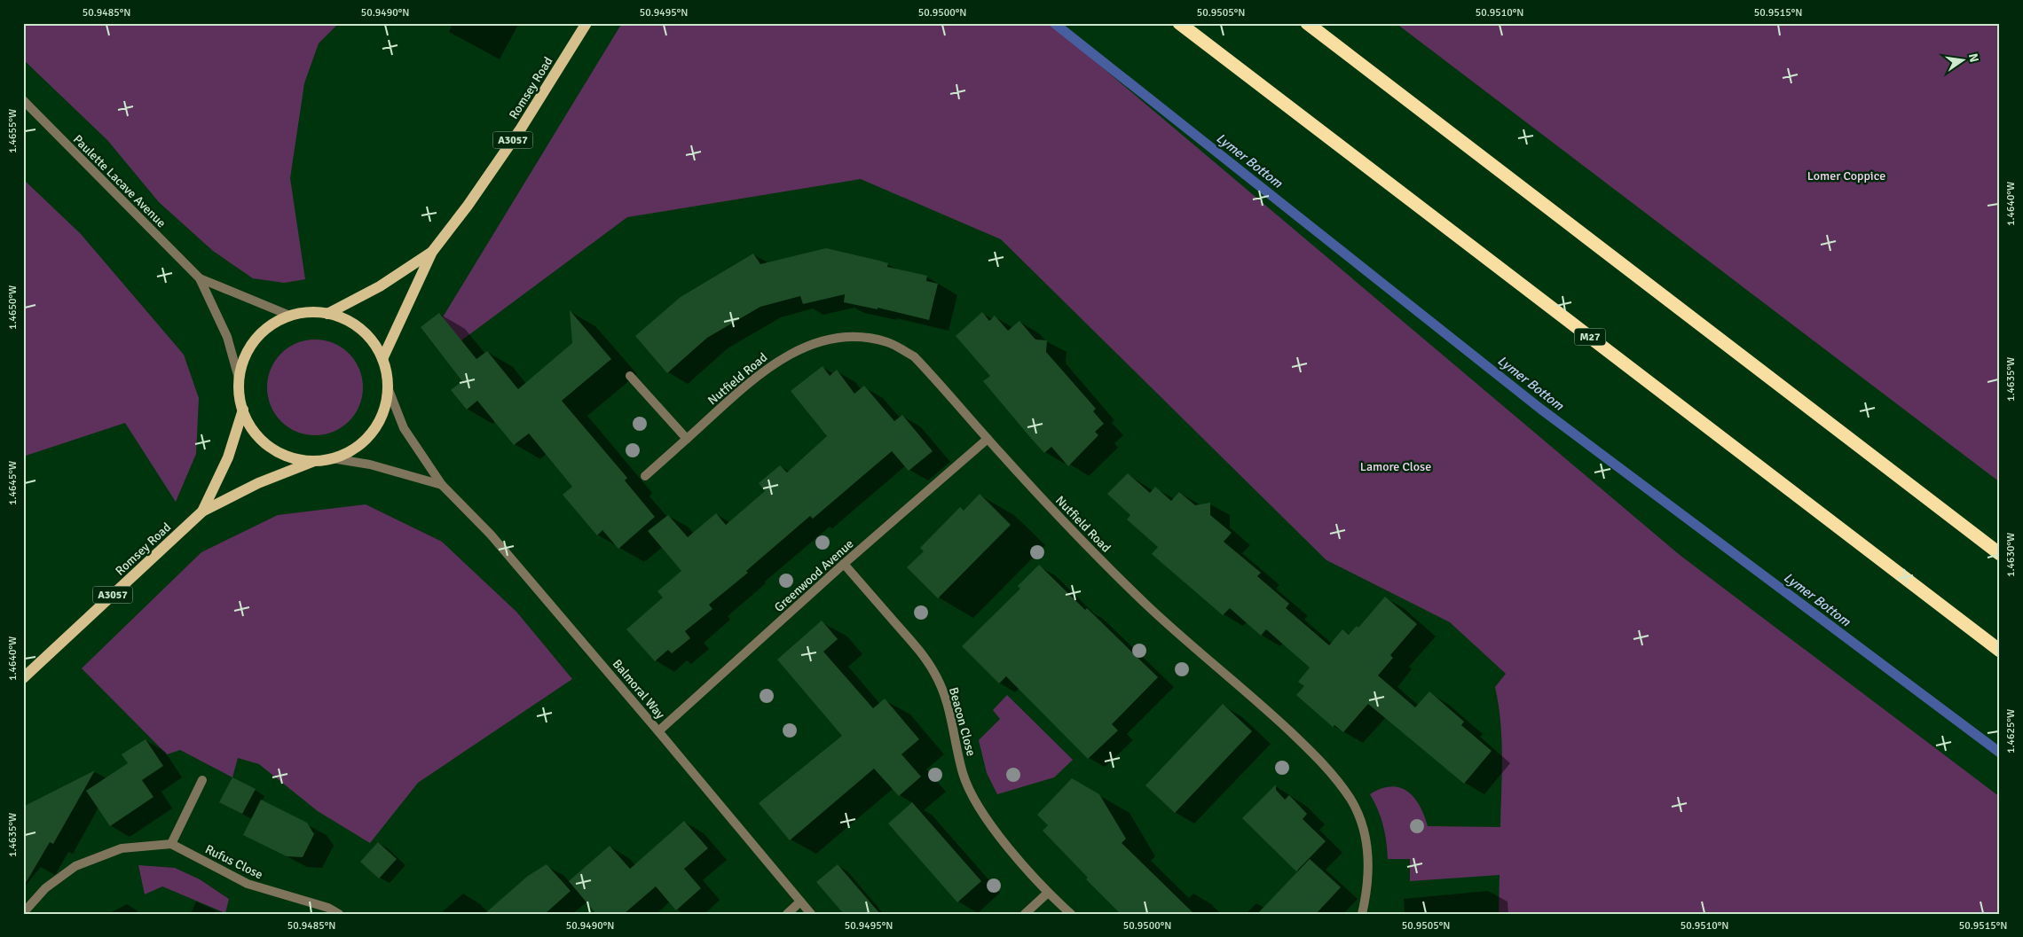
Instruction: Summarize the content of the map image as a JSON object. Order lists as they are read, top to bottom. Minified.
{"streets":{"highway":["M27"],"main road":["Romsey Road","A3057"],"street":["Paulette Lacave Avenue","Nutfield Road","Greenwood Avenue","Balmoral Way","Beacon Close","Rufus Close"]},"crossings":[["Romsey Road","Paulette Lacave Avenue"],["Romsey Road","Balmoral Way"],["Paulette Lacave Avenue","Balmoral Way"],["Nutfield Road","Greenwood Avenue"],["Greenwood Avenue","Balmoral Way"],["Greenwood Avenue","Beacon Close"]],"water":["Lymer Bottom"],"parks":["Lomer Coppice","Lamore Close"],"north":"right","coordinates":["50.9485°N","50.9490°N","50.9495°N","50.9500°N","50.9505°N","50.9510°N","50.9515°N","1.4655°W","1.4640°W","1.4650°W","1.4635°W","1.4645°W","1.4630°W","1.4625°W"]}
